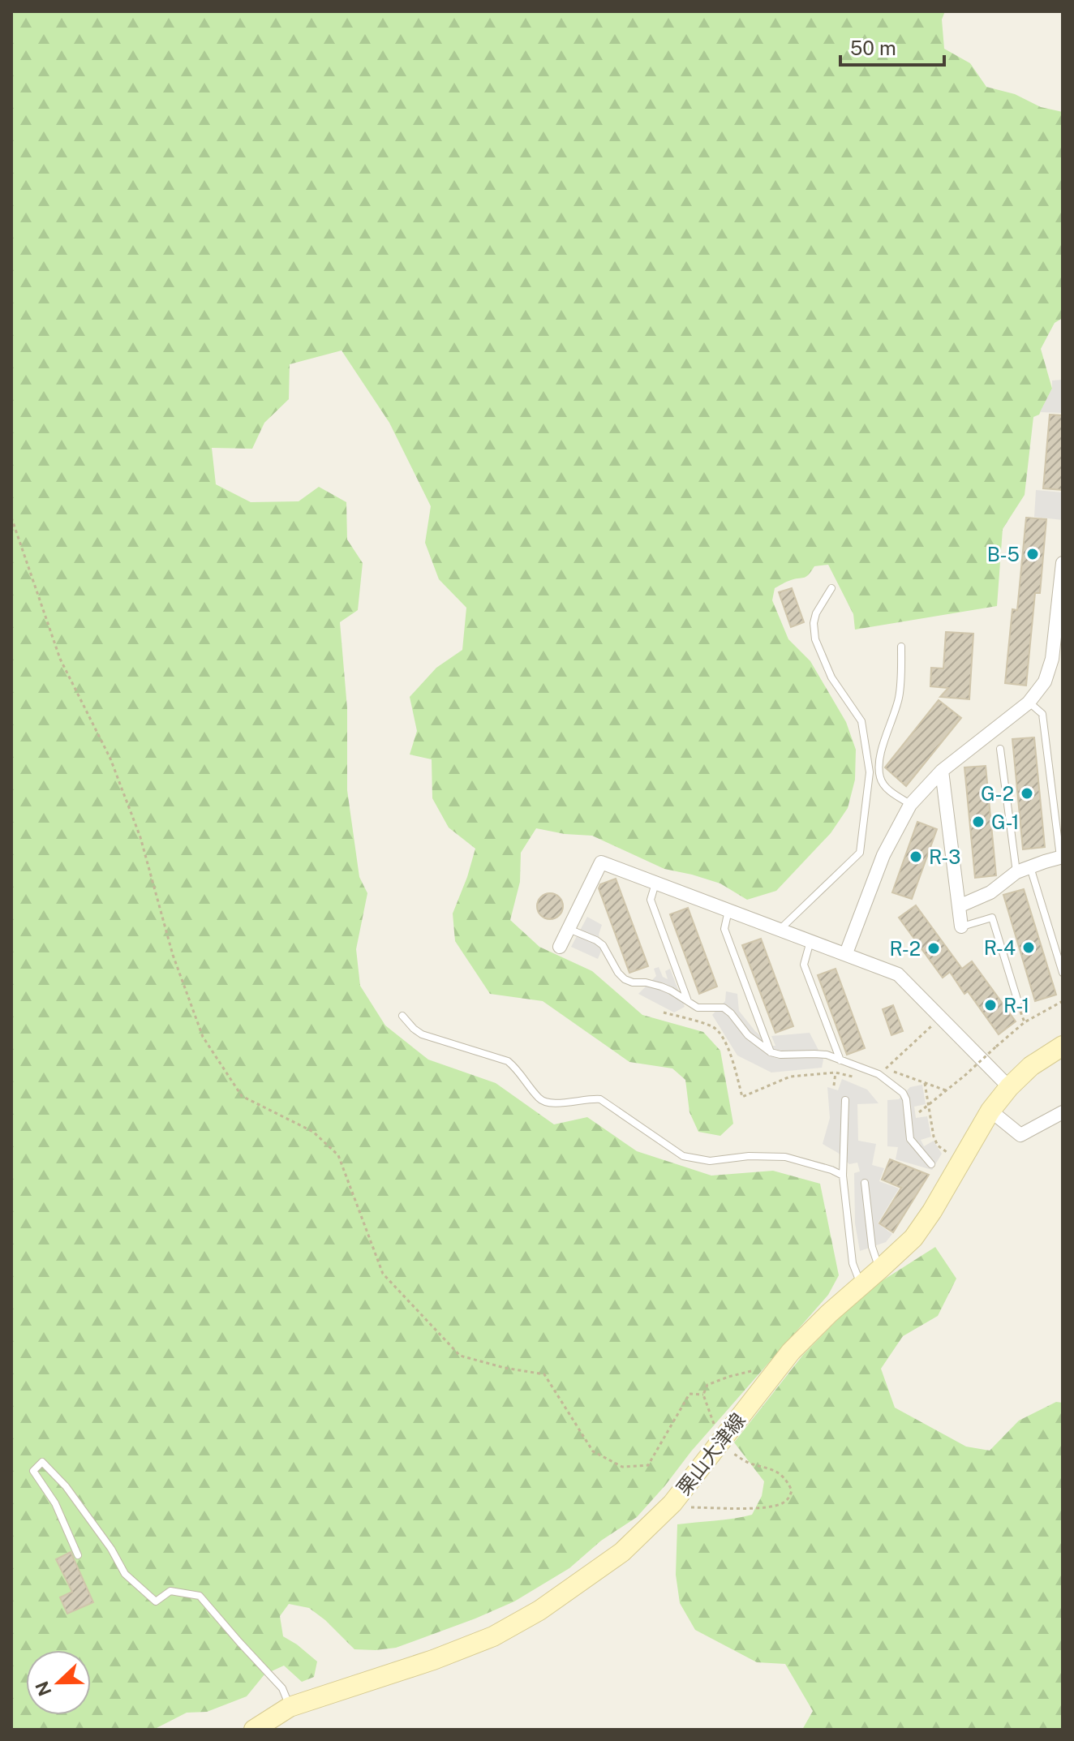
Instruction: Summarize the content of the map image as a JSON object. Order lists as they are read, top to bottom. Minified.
{"streets":{"main road":["栗山大津線"]},"places":["B-5","G-2","G-1","R-3","R-4","R-2","R-1"],"scale_bar":"50 m","north":"left"}
